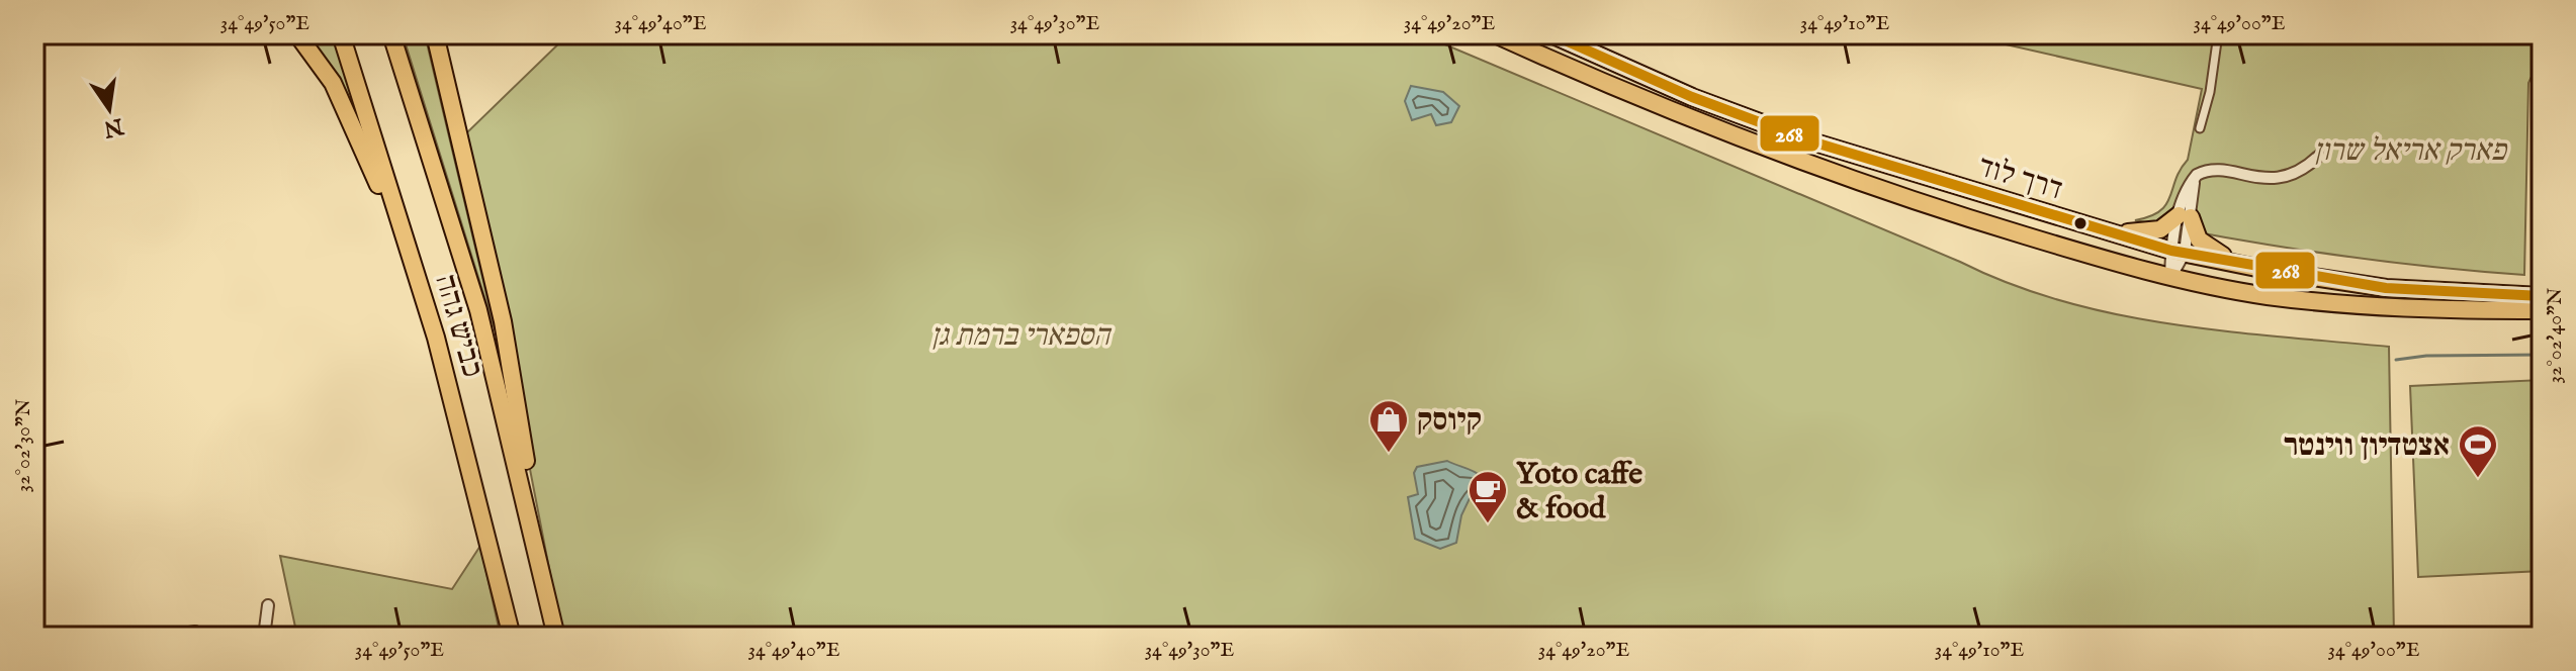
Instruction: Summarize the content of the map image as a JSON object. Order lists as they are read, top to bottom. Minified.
{"streets":{"main road":["דרך לוד","כביש גהה"]},"parks":["פארק אריאל שרון","הספארי ברמת גן"],"places":{"shop":["קיוסק"],"sports":["אצטדיון ווינטר"],"cafe":["Yoto caffe & food"]},"lines":["transit line 268"],"north":"bottom","coordinates":["34°49'50\"E","34°49'40\"E","34°49'30\"E","34°49'20\"E","34°49'10\"E","34°49'00\"E","32°02'40\"N","32°02'30\"N"]}
